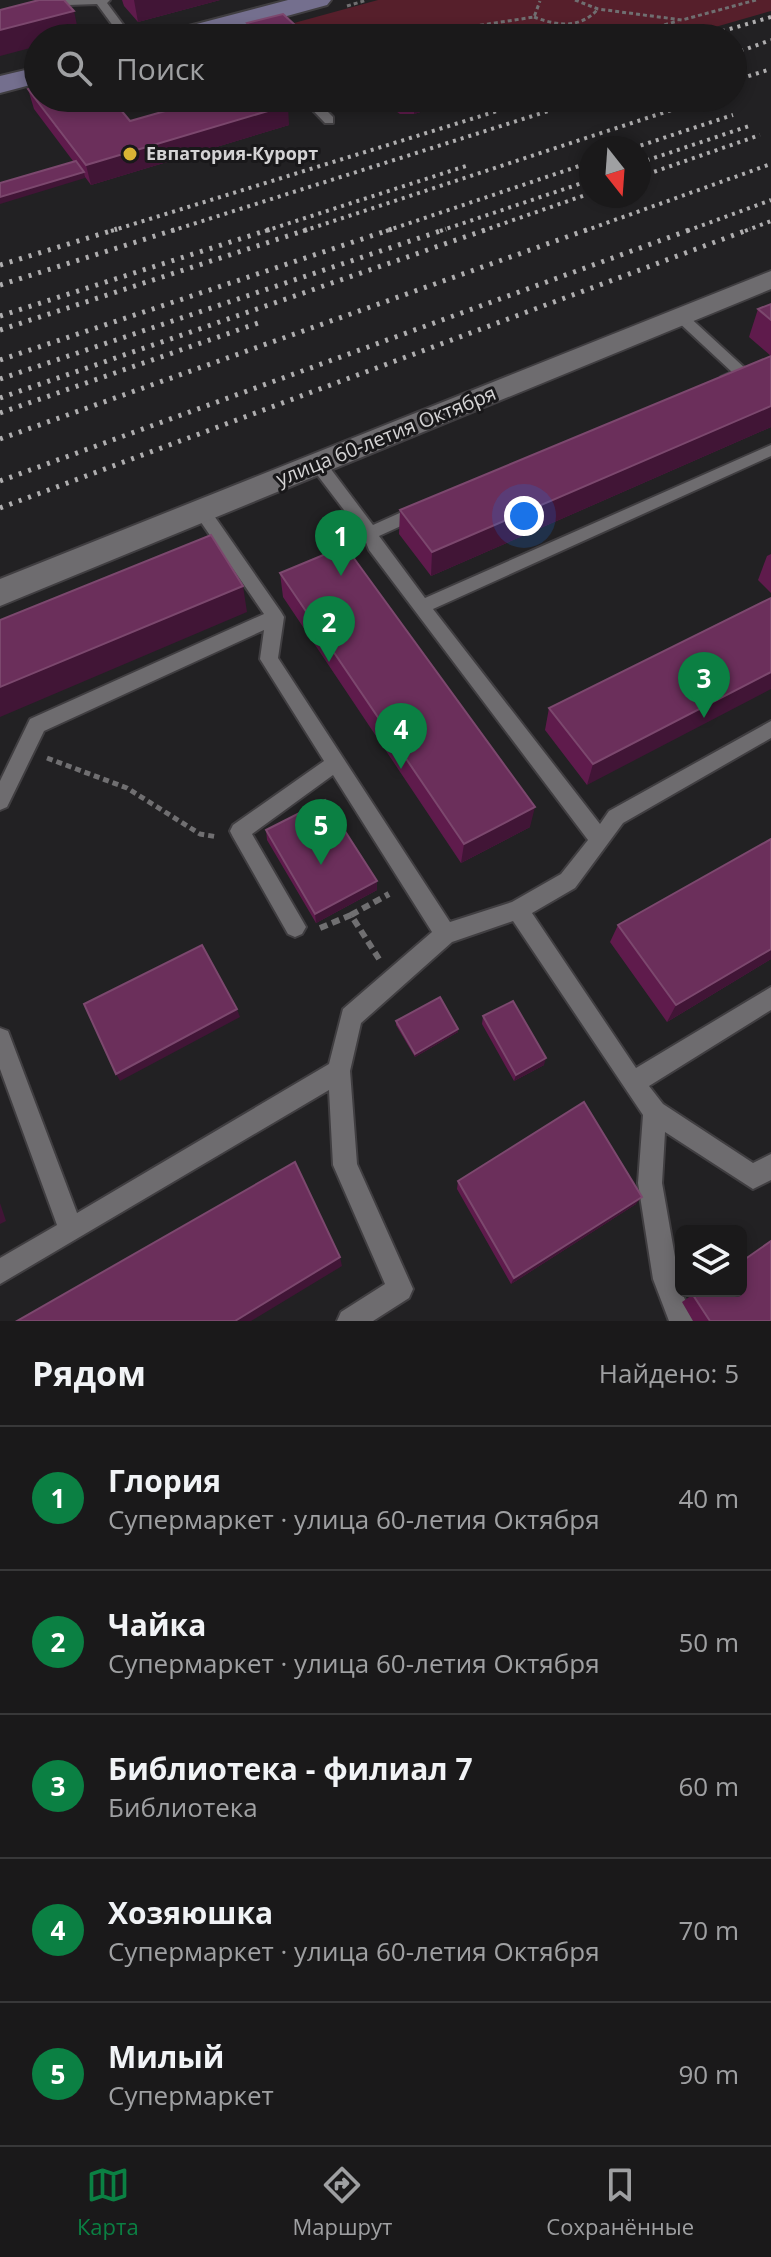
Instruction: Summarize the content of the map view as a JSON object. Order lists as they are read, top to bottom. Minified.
{"streets":{"street":["улица 60-летия Октября"]},"places":["Евпатория-Курорт"],"north":"bottom","page":{"search":"Поиск","pins":["1","2","3","4","5"],"heading":["Рядом","Найдено: 5"],"list":[{"mark":"1","name":"Глория","note":"Супермаркет · улица 60-летия Октября","value":"40 m"},{"mark":"2","name":"Чайка","note":"Супермаркет · улица 60-летия Октября","value":"50 m"},{"mark":"3","name":"Библиотека - филиал 7","note":"Библиотека","value":"60 m"},{"mark":"4","name":"Хозяюшка","note":"Супермаркет · улица 60-летия Октября","value":"70 m"},{"mark":"5","name":"Милый","note":"Супермаркет","value":"90 m"}],"nav":["Карта","Маршрут","Сохранённые"]}}
